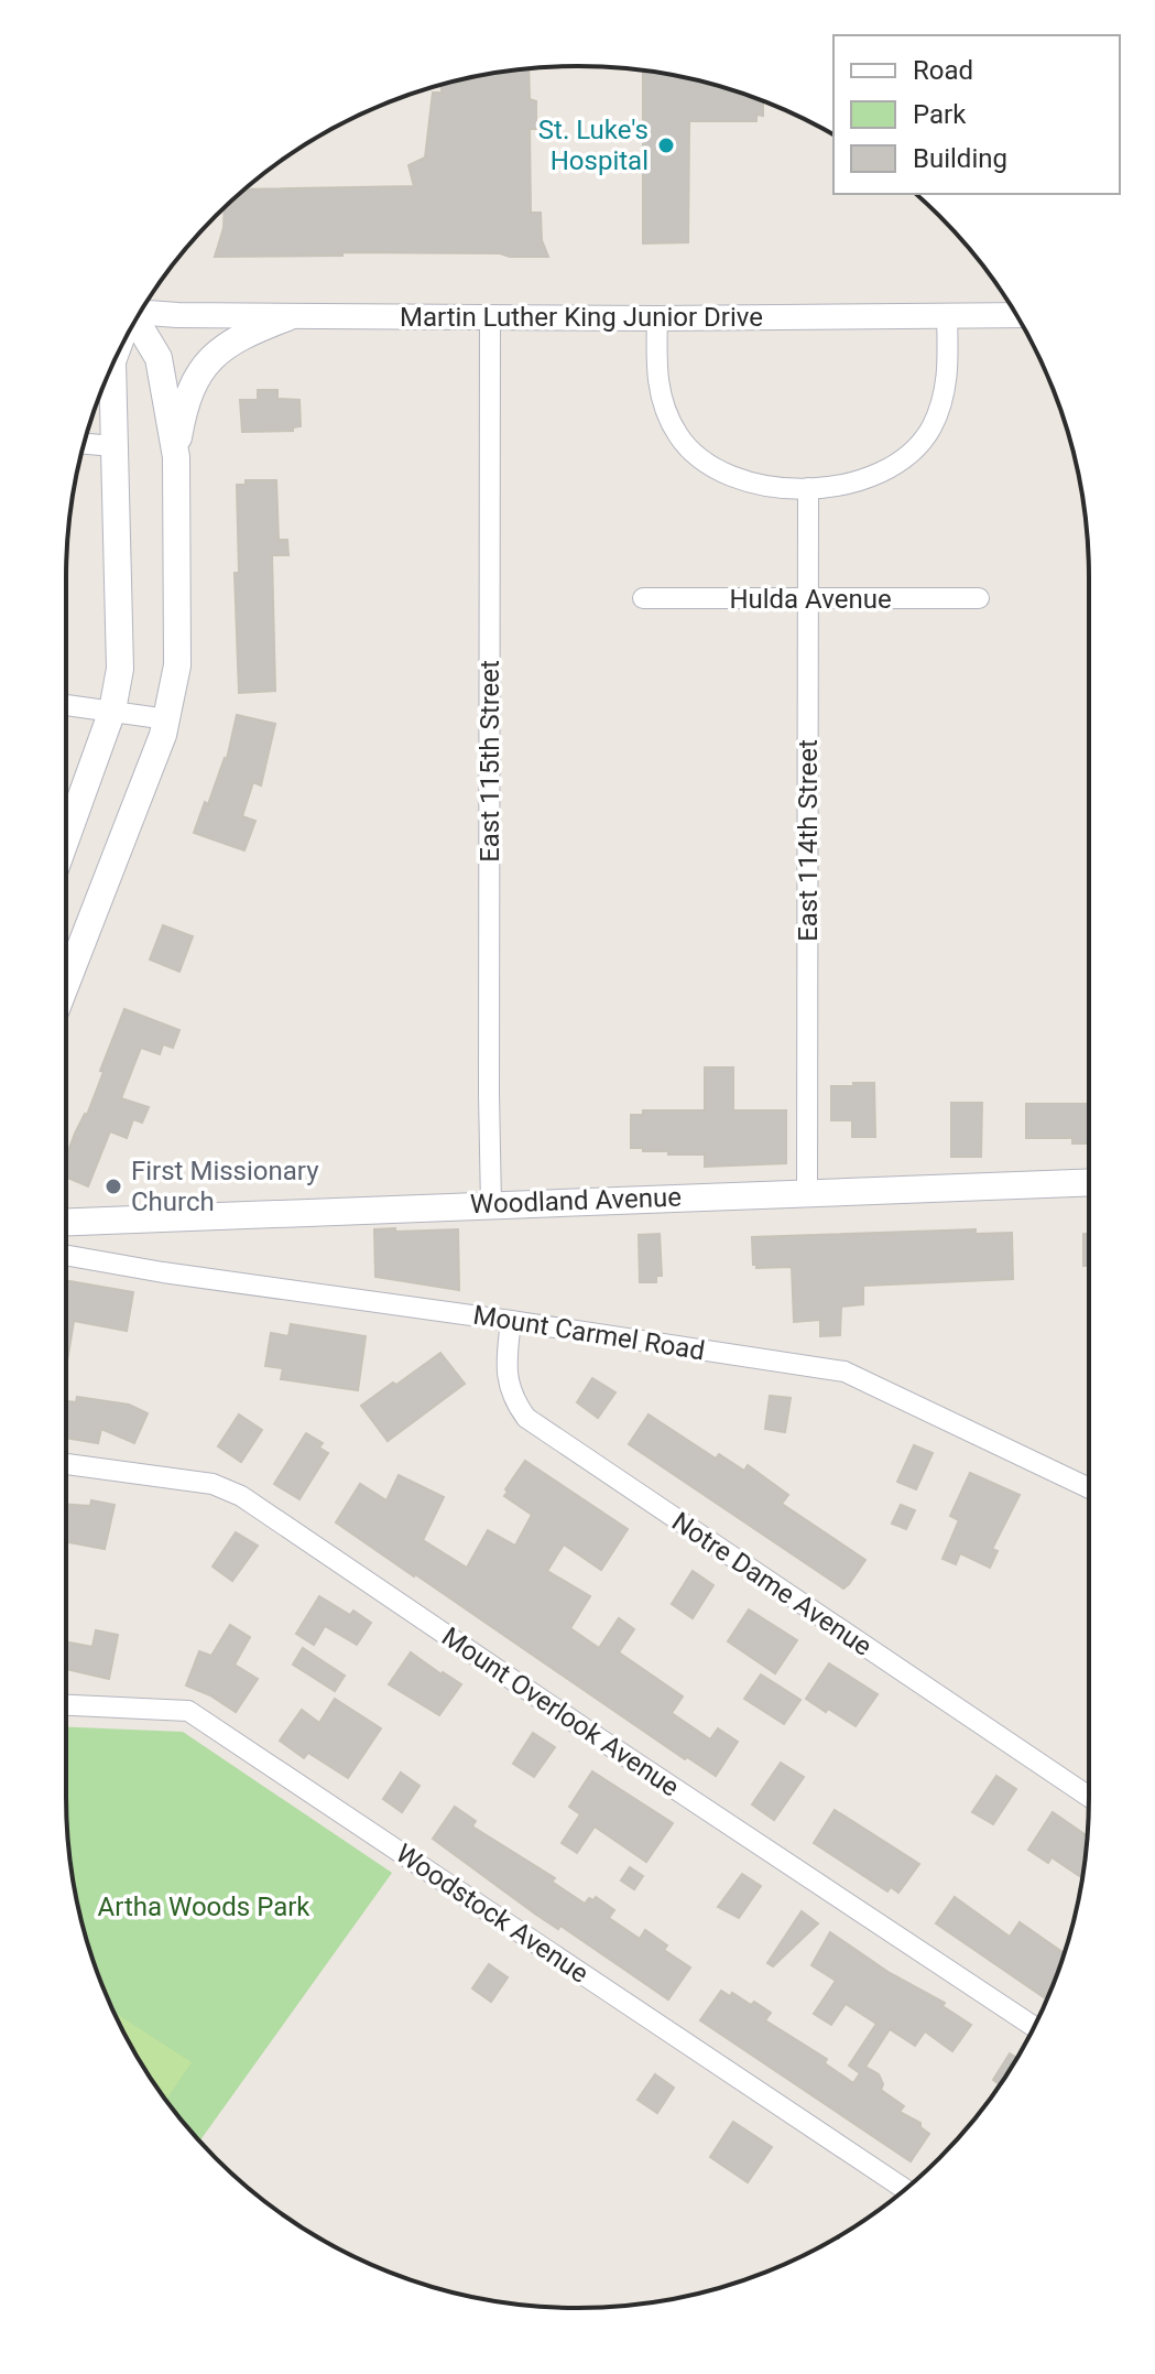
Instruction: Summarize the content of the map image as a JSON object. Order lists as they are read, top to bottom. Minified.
{"streets":{"main road":["Martin Luther King Junior Drive","Woodland Avenue"],"street":["Hulda Avenue","East 115th Street","East 114th Street","Mount Carmel Road","Notre Dame Avenue","Mount Overlook Avenue","Woodstock Avenue"]},"crossings":[["Martin Luther King Junior Drive","East 115th Street"],["Hulda Avenue","East 114th Street"],["East 115th Street","Woodland Avenue"],["East 114th Street","Woodland Avenue"],["Mount Carmel Road","Notre Dame Avenue"]],"parks":["Artha Woods Park"],"places":["St. Luke's Hospital","First Missionary Church"],"legend":["Road","Park","Building"]}
